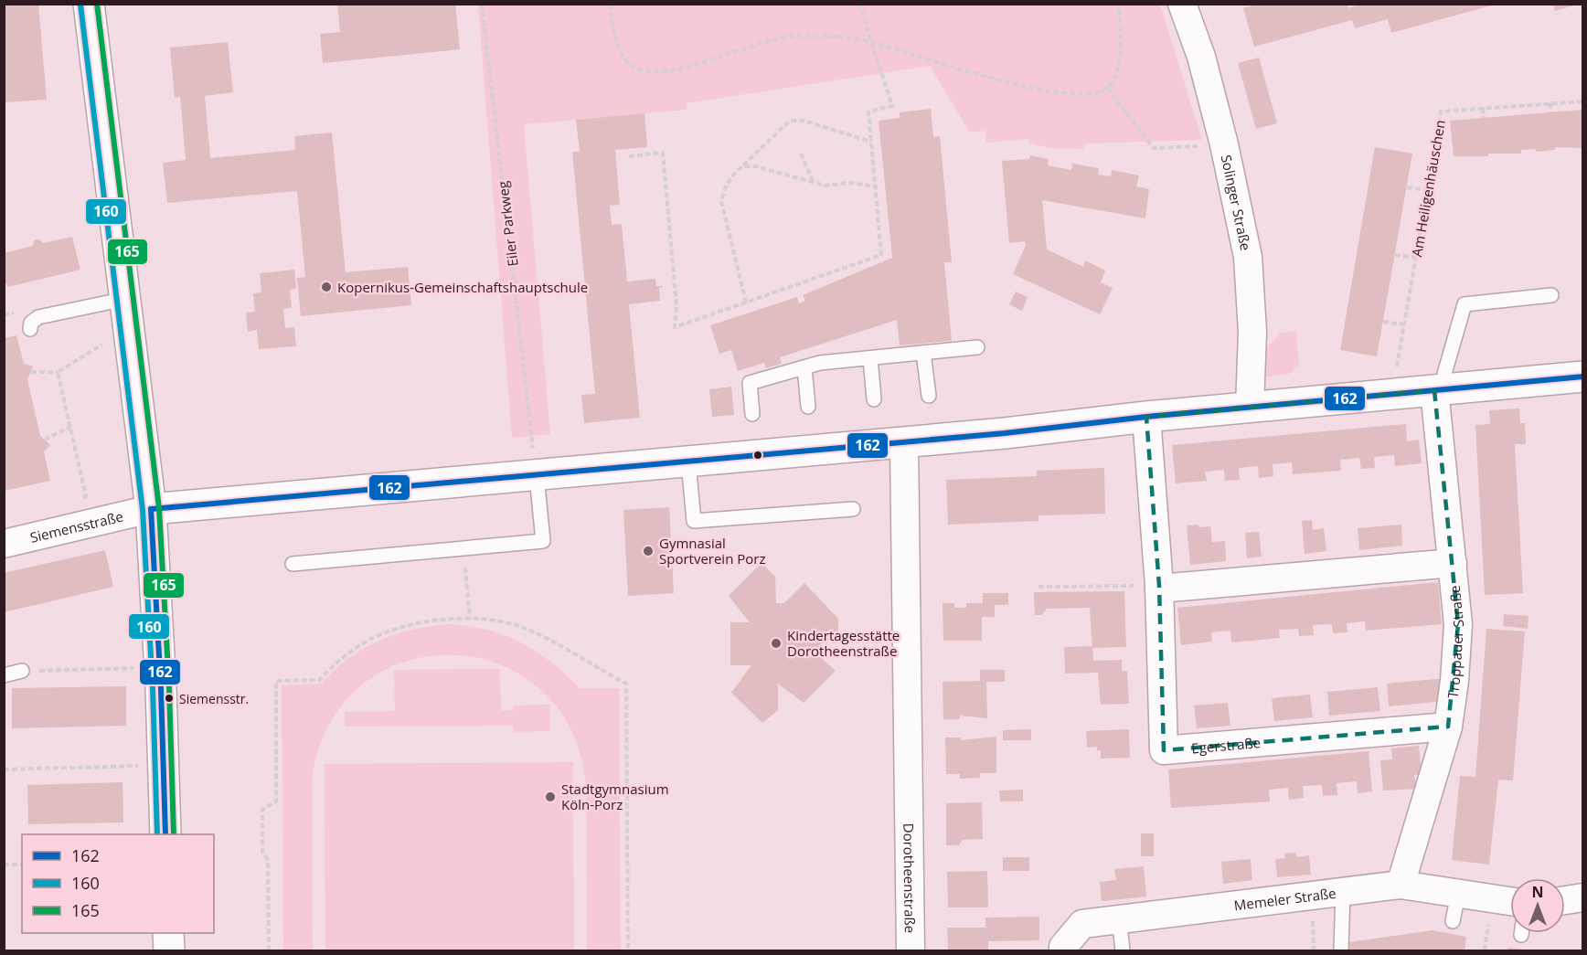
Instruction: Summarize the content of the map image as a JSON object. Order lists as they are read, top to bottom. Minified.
{"streets":{"street":["Solinger Straße","Siemensstraße","Troppauer Straße","Egerstraße","Dorotheenstraße","Memeler Straße"],"path":["Am Heiligenhäuschen","Eiler Parkweg"]},"crossings":[["Troppauer Straße","Egerstraße"],["Troppauer Straße","Memeler Straße"]],"places":["Kopernikus-Gemeinschaftshauptschule","Gymnasial Sportverein Porz","Kindertagesstätte Dorotheenstraße","Siemensstr.","Stadtgymnasium Köln-Porz"],"lines":["transit line 165","transit line 160","transit line 162"],"legend":["162","160","165"],"north":"top"}
